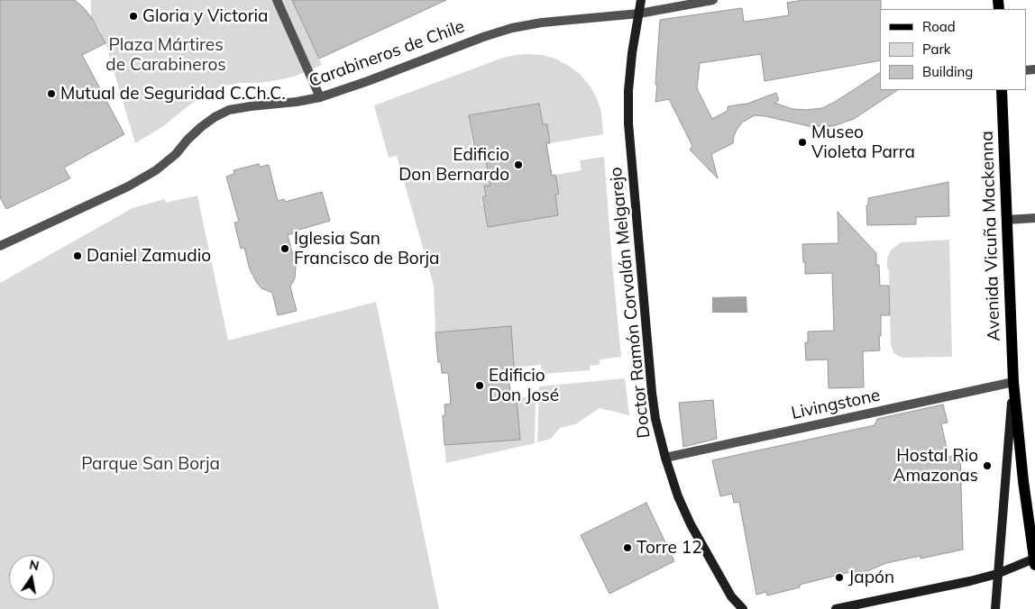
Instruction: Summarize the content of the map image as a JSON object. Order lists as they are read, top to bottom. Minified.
{"streets":{"main road":["Avenida Vicuña Mackenna","Doctor Ramón Corvalán Melgarejo"],"street":["Carabineros de Chile","Livingstone"]},"crossings":[["Carabineros de Chile","Doctor Ramón Corvalán Melgarejo"],["Avenida Vicuña Mackenna","Livingstone"],["Doctor Ramón Corvalán Melgarejo","Livingstone"]],"parks":["Plaza Mártires de Carabineros","Parque San Borja"],"places":["Gloria y Victoria","Mutual de Seguridad C.Ch.C.","Museo Violeta Parra","Edificio Don Bernardo","Iglesia San Francisco de Borja","Daniel Zamudio","Edificio Don José","Hostal Rio Amazonas","Torre 12","Japón"],"legend":["Road","Park","Building"],"north":"top"}
